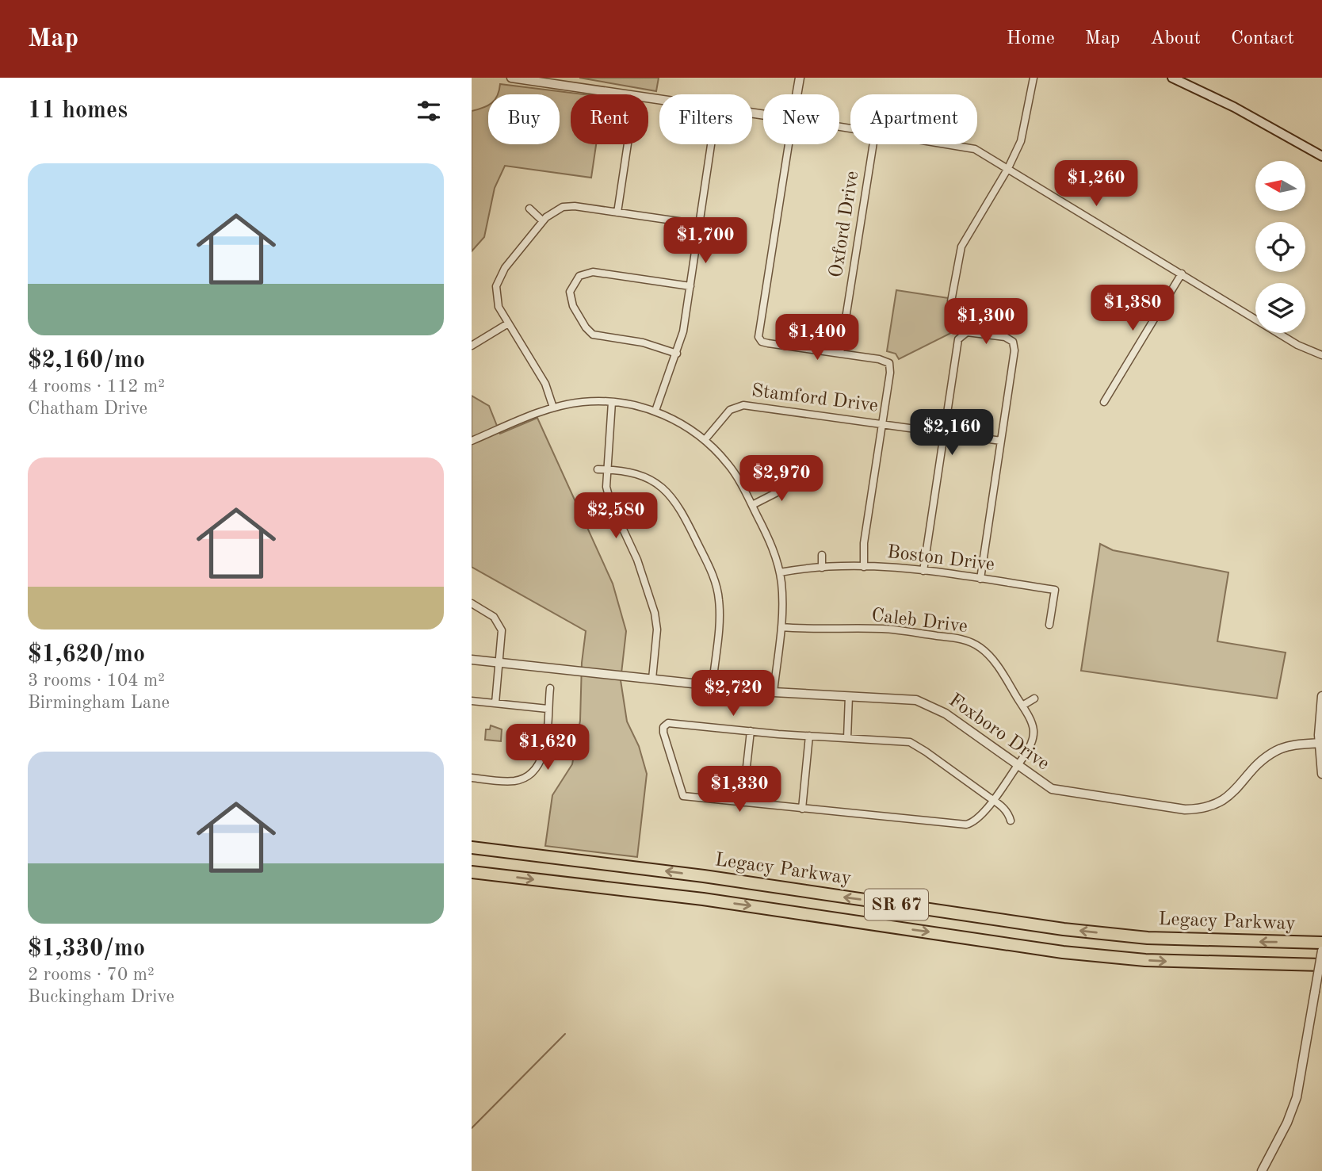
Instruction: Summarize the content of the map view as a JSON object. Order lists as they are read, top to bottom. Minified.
{"streets":{"highway":["Legacy Parkway","SR 67"],"street":["Oxford Drive","Stamford Drive","Boston Drive","Caleb Drive","Foxboro Drive"]},"crossings":[["Caleb Drive","Foxboro Drive"]],"north":"left","page":{"header":"Map","nav":["Home","Map","About","Contact"],"heading":"11 homes","chip":["Buy","Rent","Filters","New","Apartment"],"list":[{"name":"$2,160/mo","note":"4 rooms · 112 m² · Chatham Drive"},{"name":"$1,620/mo","note":"3 rooms · 104 m² · Birmingham Lane"},{"name":"$1,330/mo","note":"2 rooms · 70 m² · Buckingham Drive"}],"price":["$1,260","$1,700","$1,380","$1,300","$1,400","$2,160","$2,970","$2,580","$2,720","$1,620","$1,330"]}}
